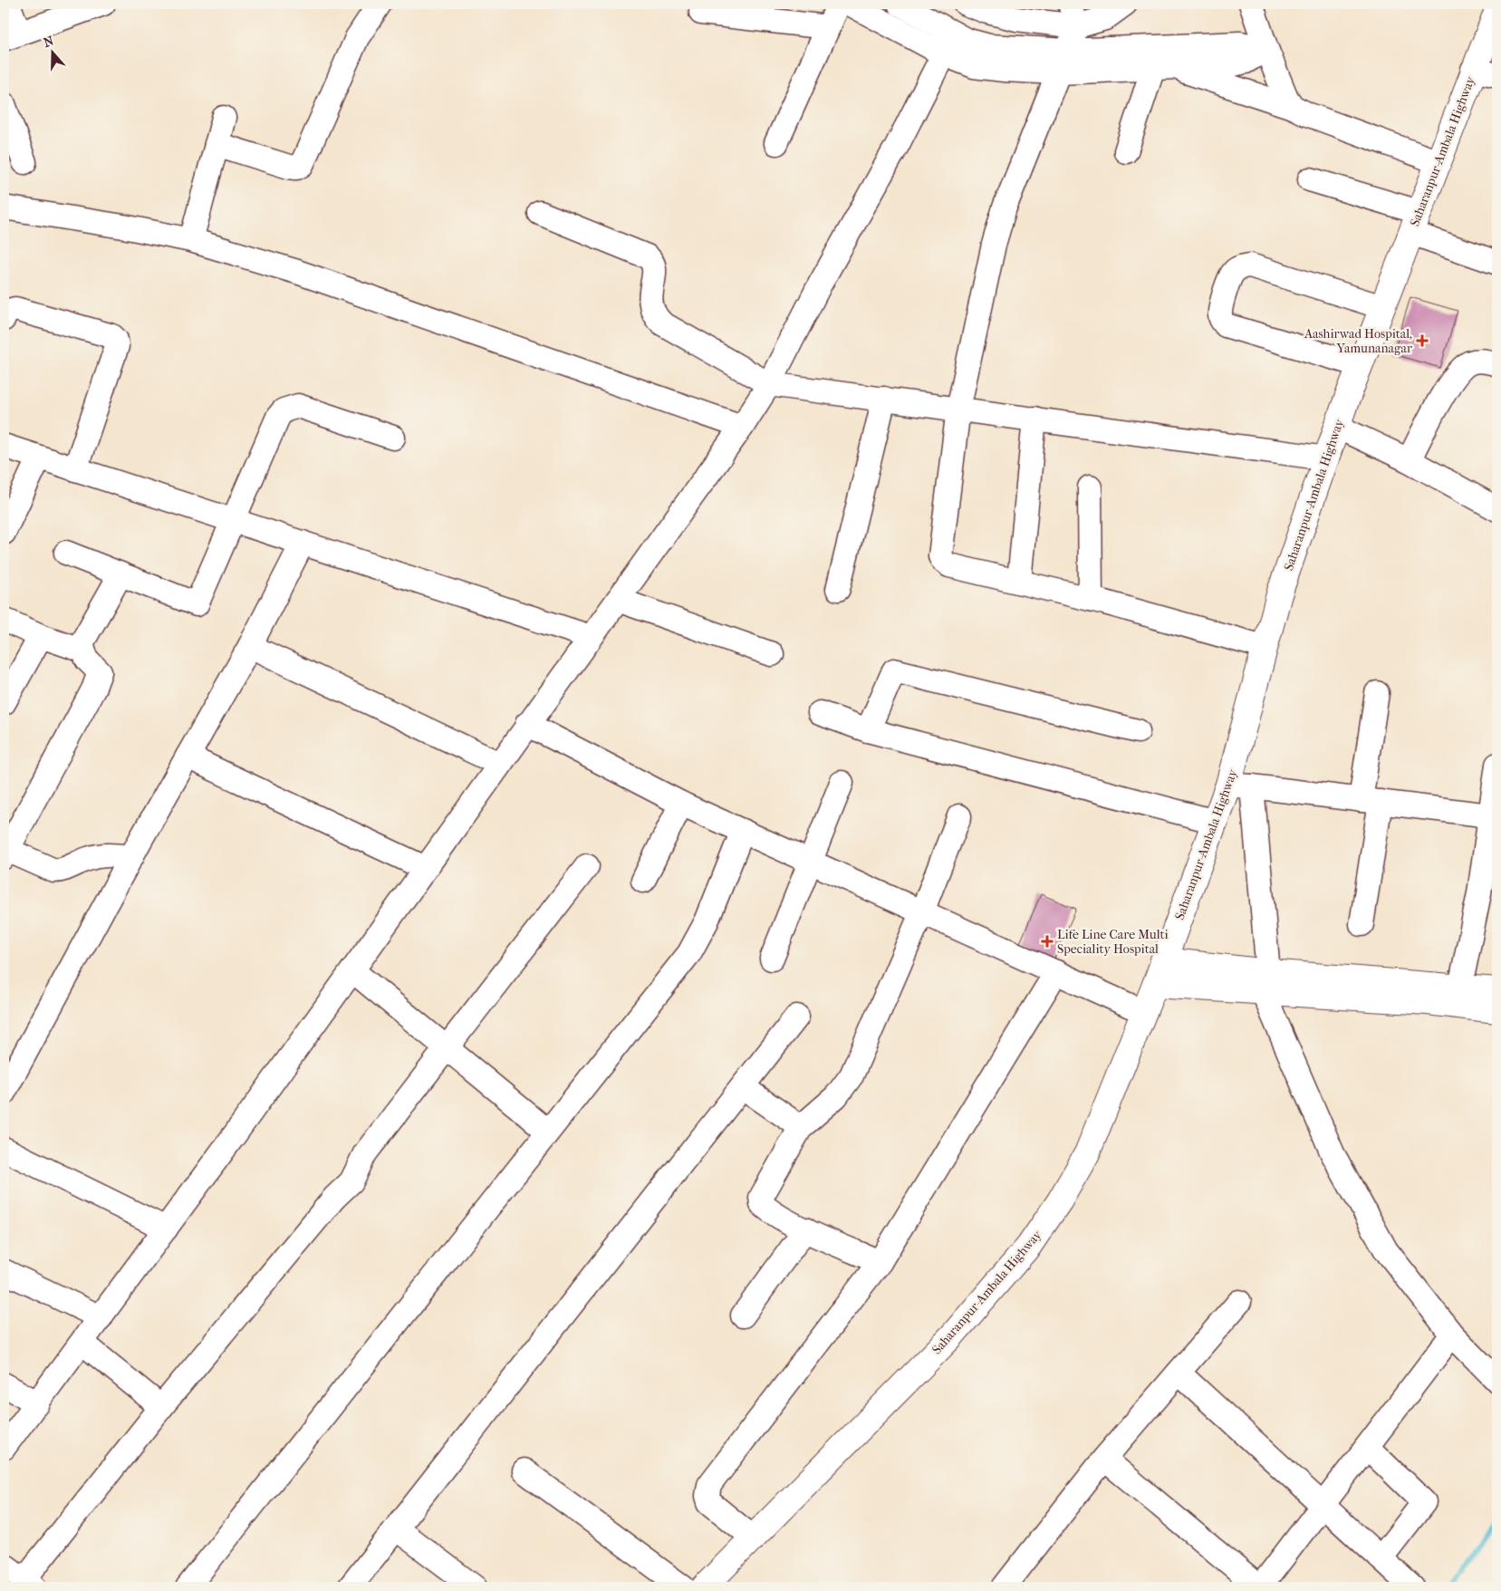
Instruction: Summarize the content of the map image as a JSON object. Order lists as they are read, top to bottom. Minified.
{"streets":{"main road":["Saharanpur-Ambala Highway"]},"places":{"health":["Aashirwad Hospital, Yamunanagar","Life Line Care Multi Speciality Hospital"]},"north":"top"}
